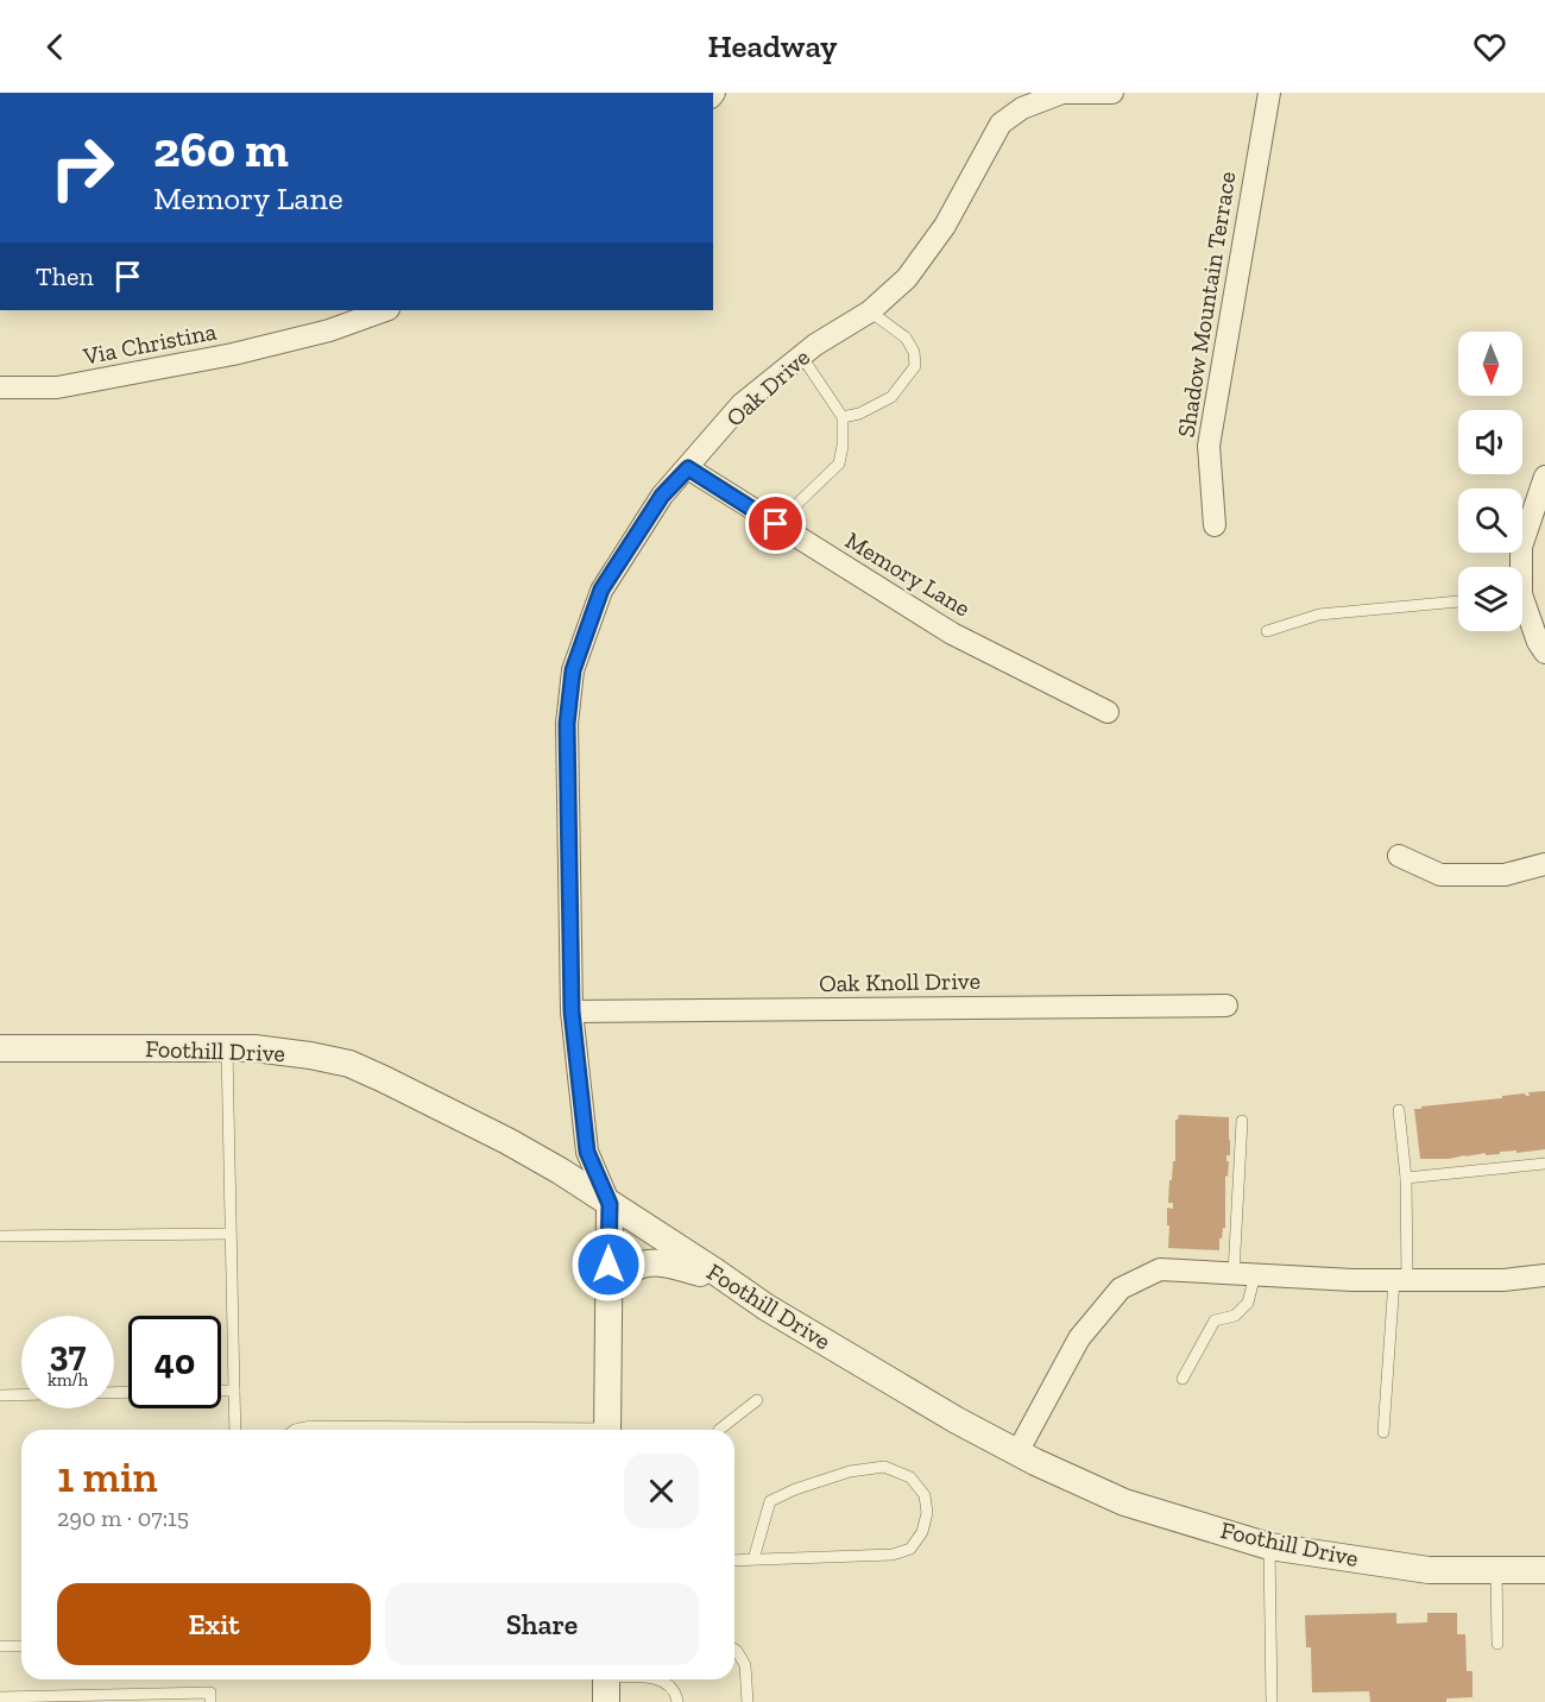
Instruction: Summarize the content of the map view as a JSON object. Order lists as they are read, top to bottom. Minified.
{"streets":{"street":["Shadow Mountain Terrace","Via Christina","Oak Drive","Memory Lane","Oak Knoll Drive","Foothill Drive"]},"crossings":[["Oak Drive","Memory Lane"],["Oak Drive","Oak Knoll Drive"],["Oak Drive","Foothill Drive"]],"north":"bottom","page":{"header":"Headway","turn":["260 m","Memory Lane"],"then":"Then","speed":"37 km/h","limit":"40","heading":["1 min","290 m · 07:15"],"buttons":["Exit","Share"]}}
